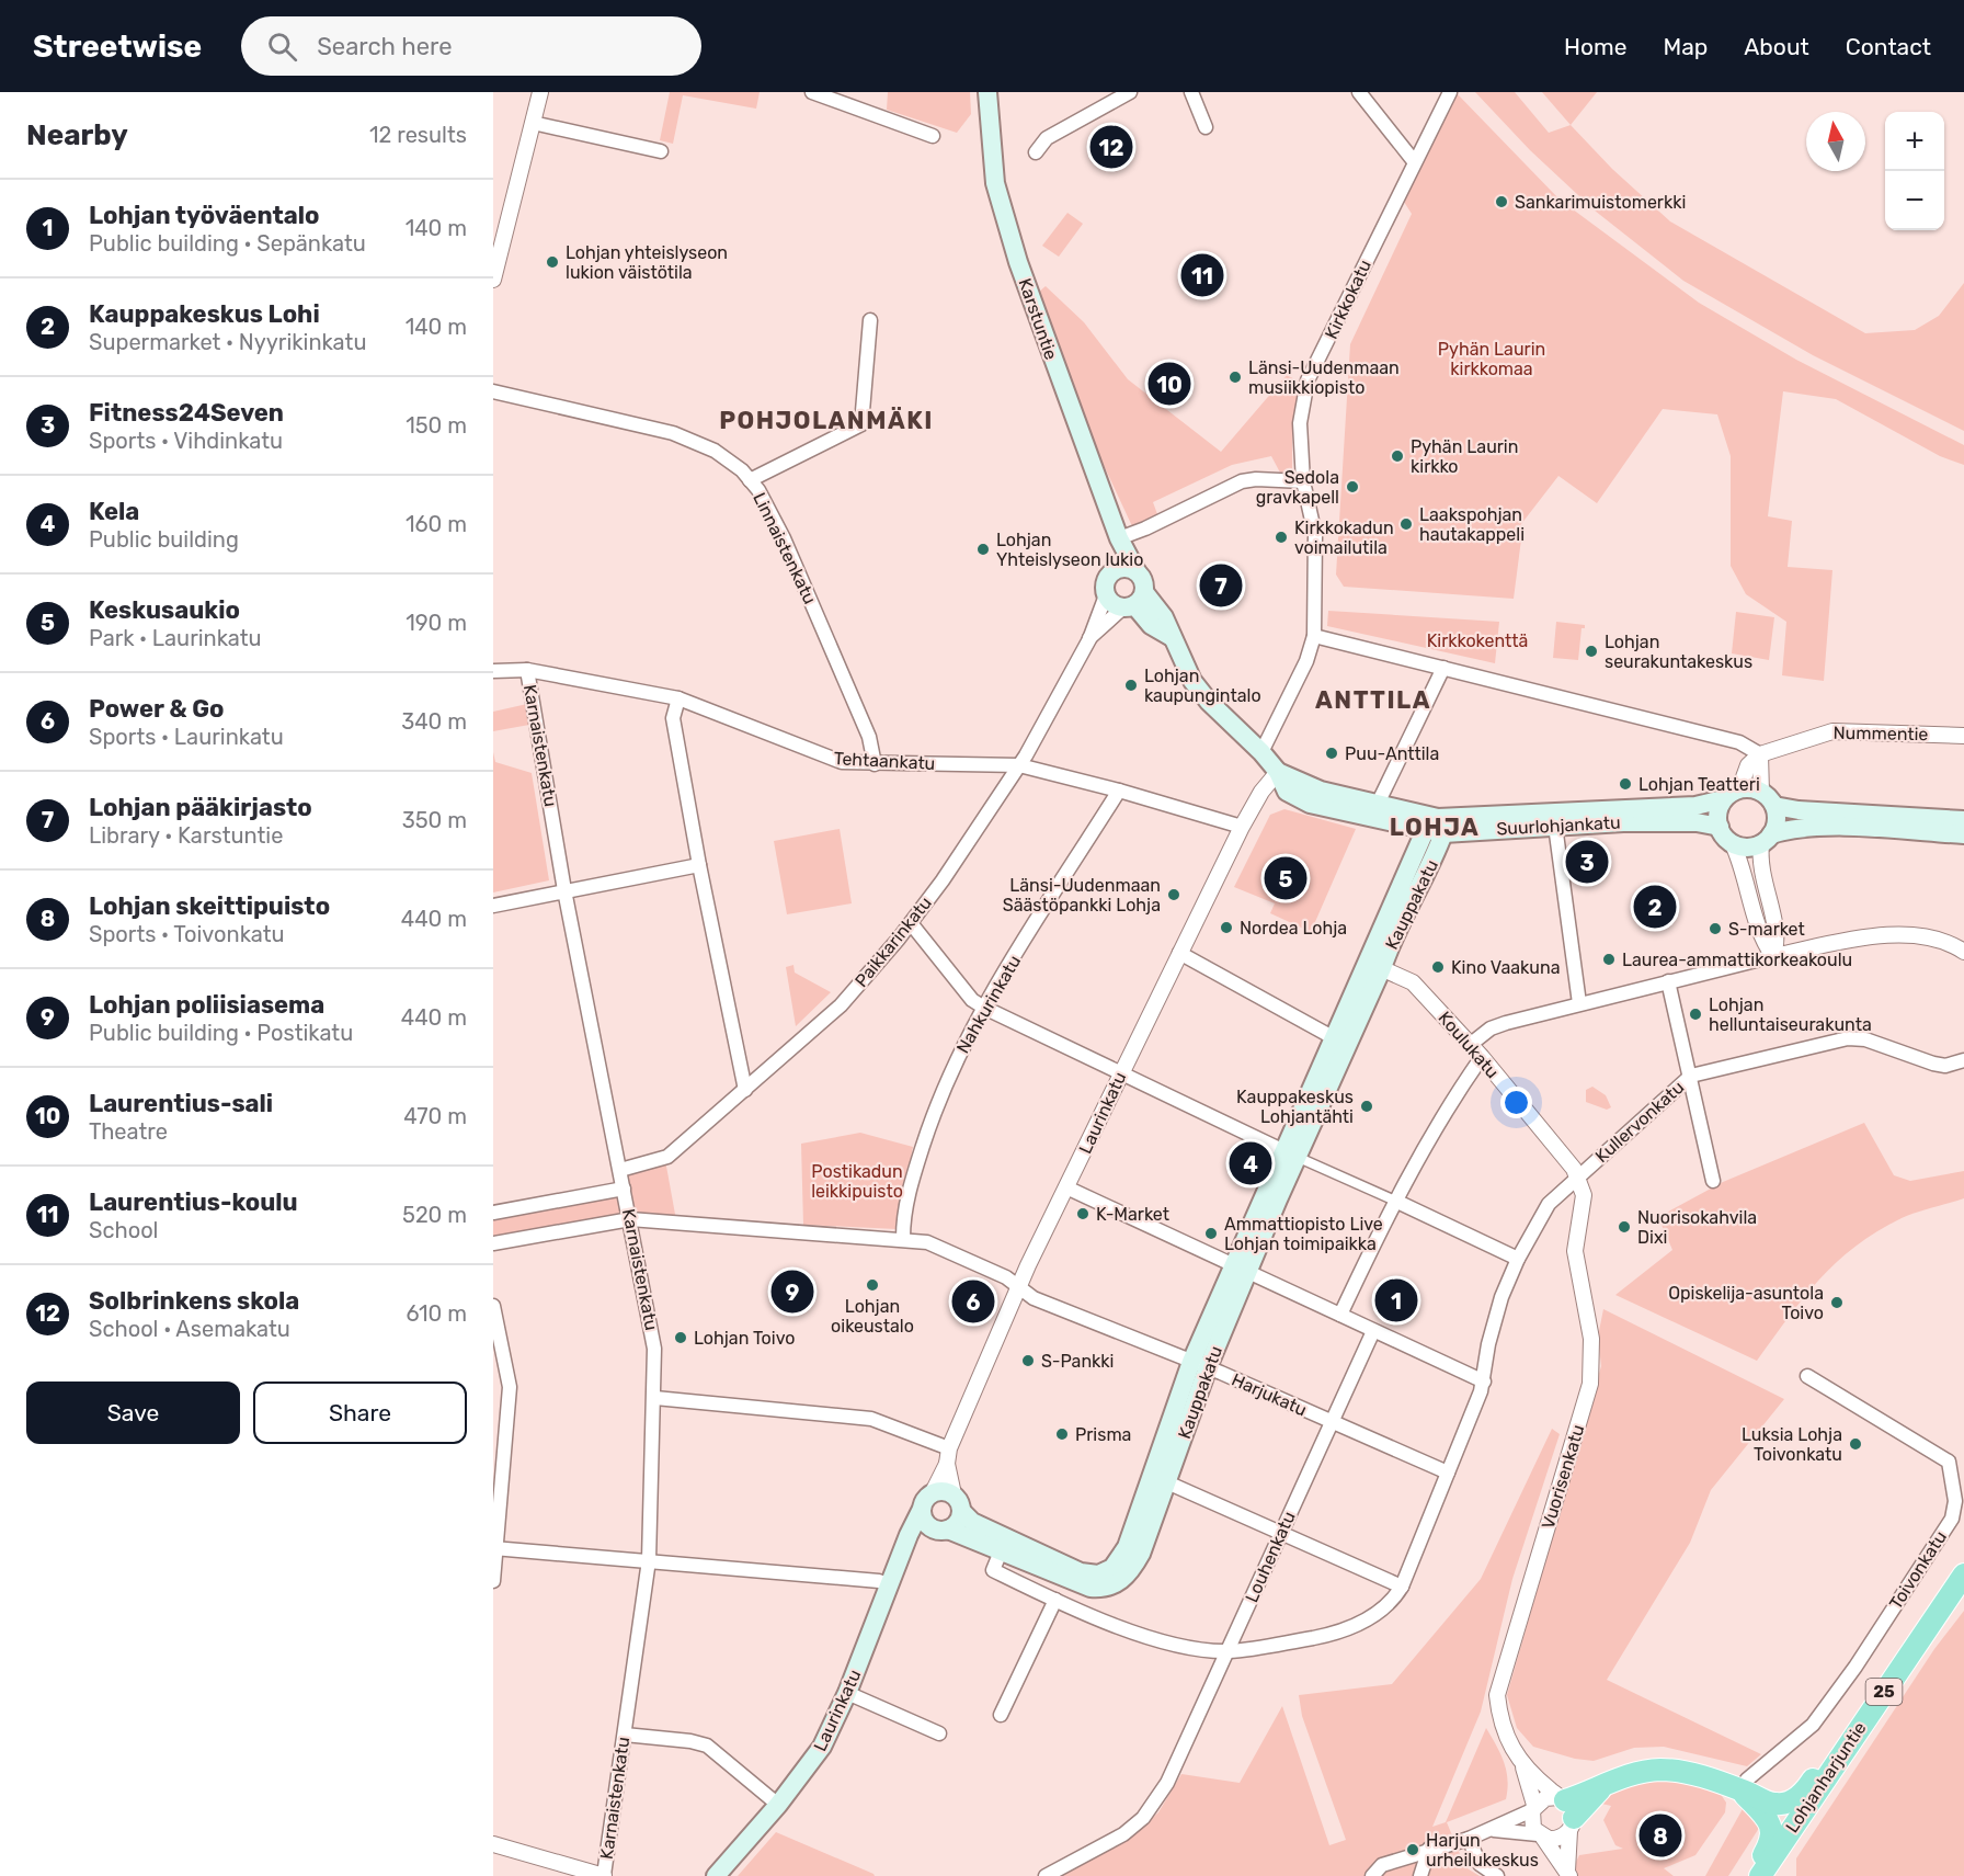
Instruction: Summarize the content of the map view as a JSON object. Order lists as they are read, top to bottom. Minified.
{"streets":{"highway":["25","Lohjanharjuntie"],"main road":["Karstuntie","Suurlohjankatu","Kauppakatu","Laurinkatu"],"street":["Kirkkokatu","Linnaistenkatu","Nummentie","Karnaistenkatu","Tehtaankatu","Paikkarinkatu","Nahkurinkatu","Koulukatu","Kullervonkatu","Harjukatu","Vuorisenkatu","Louhenkatu","Toivonkatu"]},"crossings":[["Karstuntie","Paikkarinkatu"],["Linnaistenkatu","Tehtaankatu"],["Karnaistenkatu","Tehtaankatu"],["Karnaistenkatu","Paikkarinkatu"],["Karnaistenkatu","Harjukatu"],["Tehtaankatu","Paikkarinkatu"],["Tehtaankatu","Nahkurinkatu"],["Tehtaankatu","Laurinkatu"],["Suurlohjankatu","Kauppakatu"],["Suurlohjankatu","Laurinkatu"],["Kauppakatu","Koulukatu"],["Kauppakatu","Laurinkatu"],["Kauppakatu","Kullervonkatu"],["Kauppakatu","Harjukatu"],["Nahkurinkatu","Harjukatu"],["Koulukatu","Kullervonkatu"],["Koulukatu","Vuorisenkatu"],["Laurinkatu","Harjukatu"],["Kullervonkatu","Harjukatu"],["Kullervonkatu","Vuorisenkatu"],["Kullervonkatu","Louhenkatu"],["Harjukatu","Louhenkatu"]],"districts":["POHJOLANMÄKI","ANTTILA","LOHJA"],"parks":["Pyhän Laurin kirkkomaa","Kirkkokenttä","Postikadun leikkipuisto"],"places":["Sankarimuistomerkki","Lohjan yhteislyseon lukion väistötila","Länsi-Uudenmaan musiikkiopisto","Pyhän Laurin kirkko","Sedola gravkapell","Laakspohjan hautakappeli","Kirkkokadun voimailutila","Lohjan Yhteislyseon lukio","Lohjan seurakuntakeskus","Lohjan kaupungintalo","Puu-Anttila","Lohjan Teatteri","Länsi-Uudenmaan Säästöpankki Lohja","Nordea Lohja","S-market","Laurea-ammattikorkeakoulu","Kino Vaakuna","Lohjan helluntaiseurakunta","Kauppakeskus Lohjantähti","K-Market","Nuorisokahvila Dixi","Ammattiopisto Live Lohjan toimipaikka","Lohjan oikeustalo","Opiskelija-asuntola Toivo","Lohjan Toivo","S-Pankki","Prisma","Luksia Lohja Toivonkatu","Harjun urheilukeskus"],"north":"top","page":{"header":"Streetwise","search":"Search here","nav":["Home","Map","About","Contact"],"heading":["Nearby","12 results"],"map_buttons":["+","−"],"pins":["12","11","10","7","3","5","2","4","9","1","6","8"],"list":[{"mark":"1","name":"Lohjan työväentalo","note":"Public building · Sepänkatu","value":"140 m"},{"mark":"2","name":"Kauppakeskus Lohi","note":"Supermarket · Nyyrikinkatu","value":"140 m"},{"mark":"3","name":"Fitness24Seven","note":"Sports · Vihdinkatu","value":"150 m"},{"mark":"4","name":"Kela","note":"Public building","value":"160 m"},{"mark":"5","name":"Keskusaukio","note":"Park · Laurinkatu","value":"190 m"},{"mark":"6","name":"Power & Go","note":"Sports · Laurinkatu","value":"340 m"},{"mark":"7","name":"Lohjan pääkirjasto","note":"Library · Karstuntie","value":"350 m"},{"mark":"8","name":"Lohjan skeittipuisto","note":"Sports · Toivonkatu","value":"440 m"},{"mark":"9","name":"Lohjan poliisiasema","note":"Public building · Postikatu","value":"440 m"},{"mark":"10","name":"Laurentius-sali","note":"Theatre","value":"470 m"},{"mark":"11","name":"Laurentius-koulu","note":"School","value":"520 m"},{"mark":"12","name":"Solbrinkens skola","note":"School · Asemakatu","value":"610 m"}],"buttons":["Save","Share"]}}
